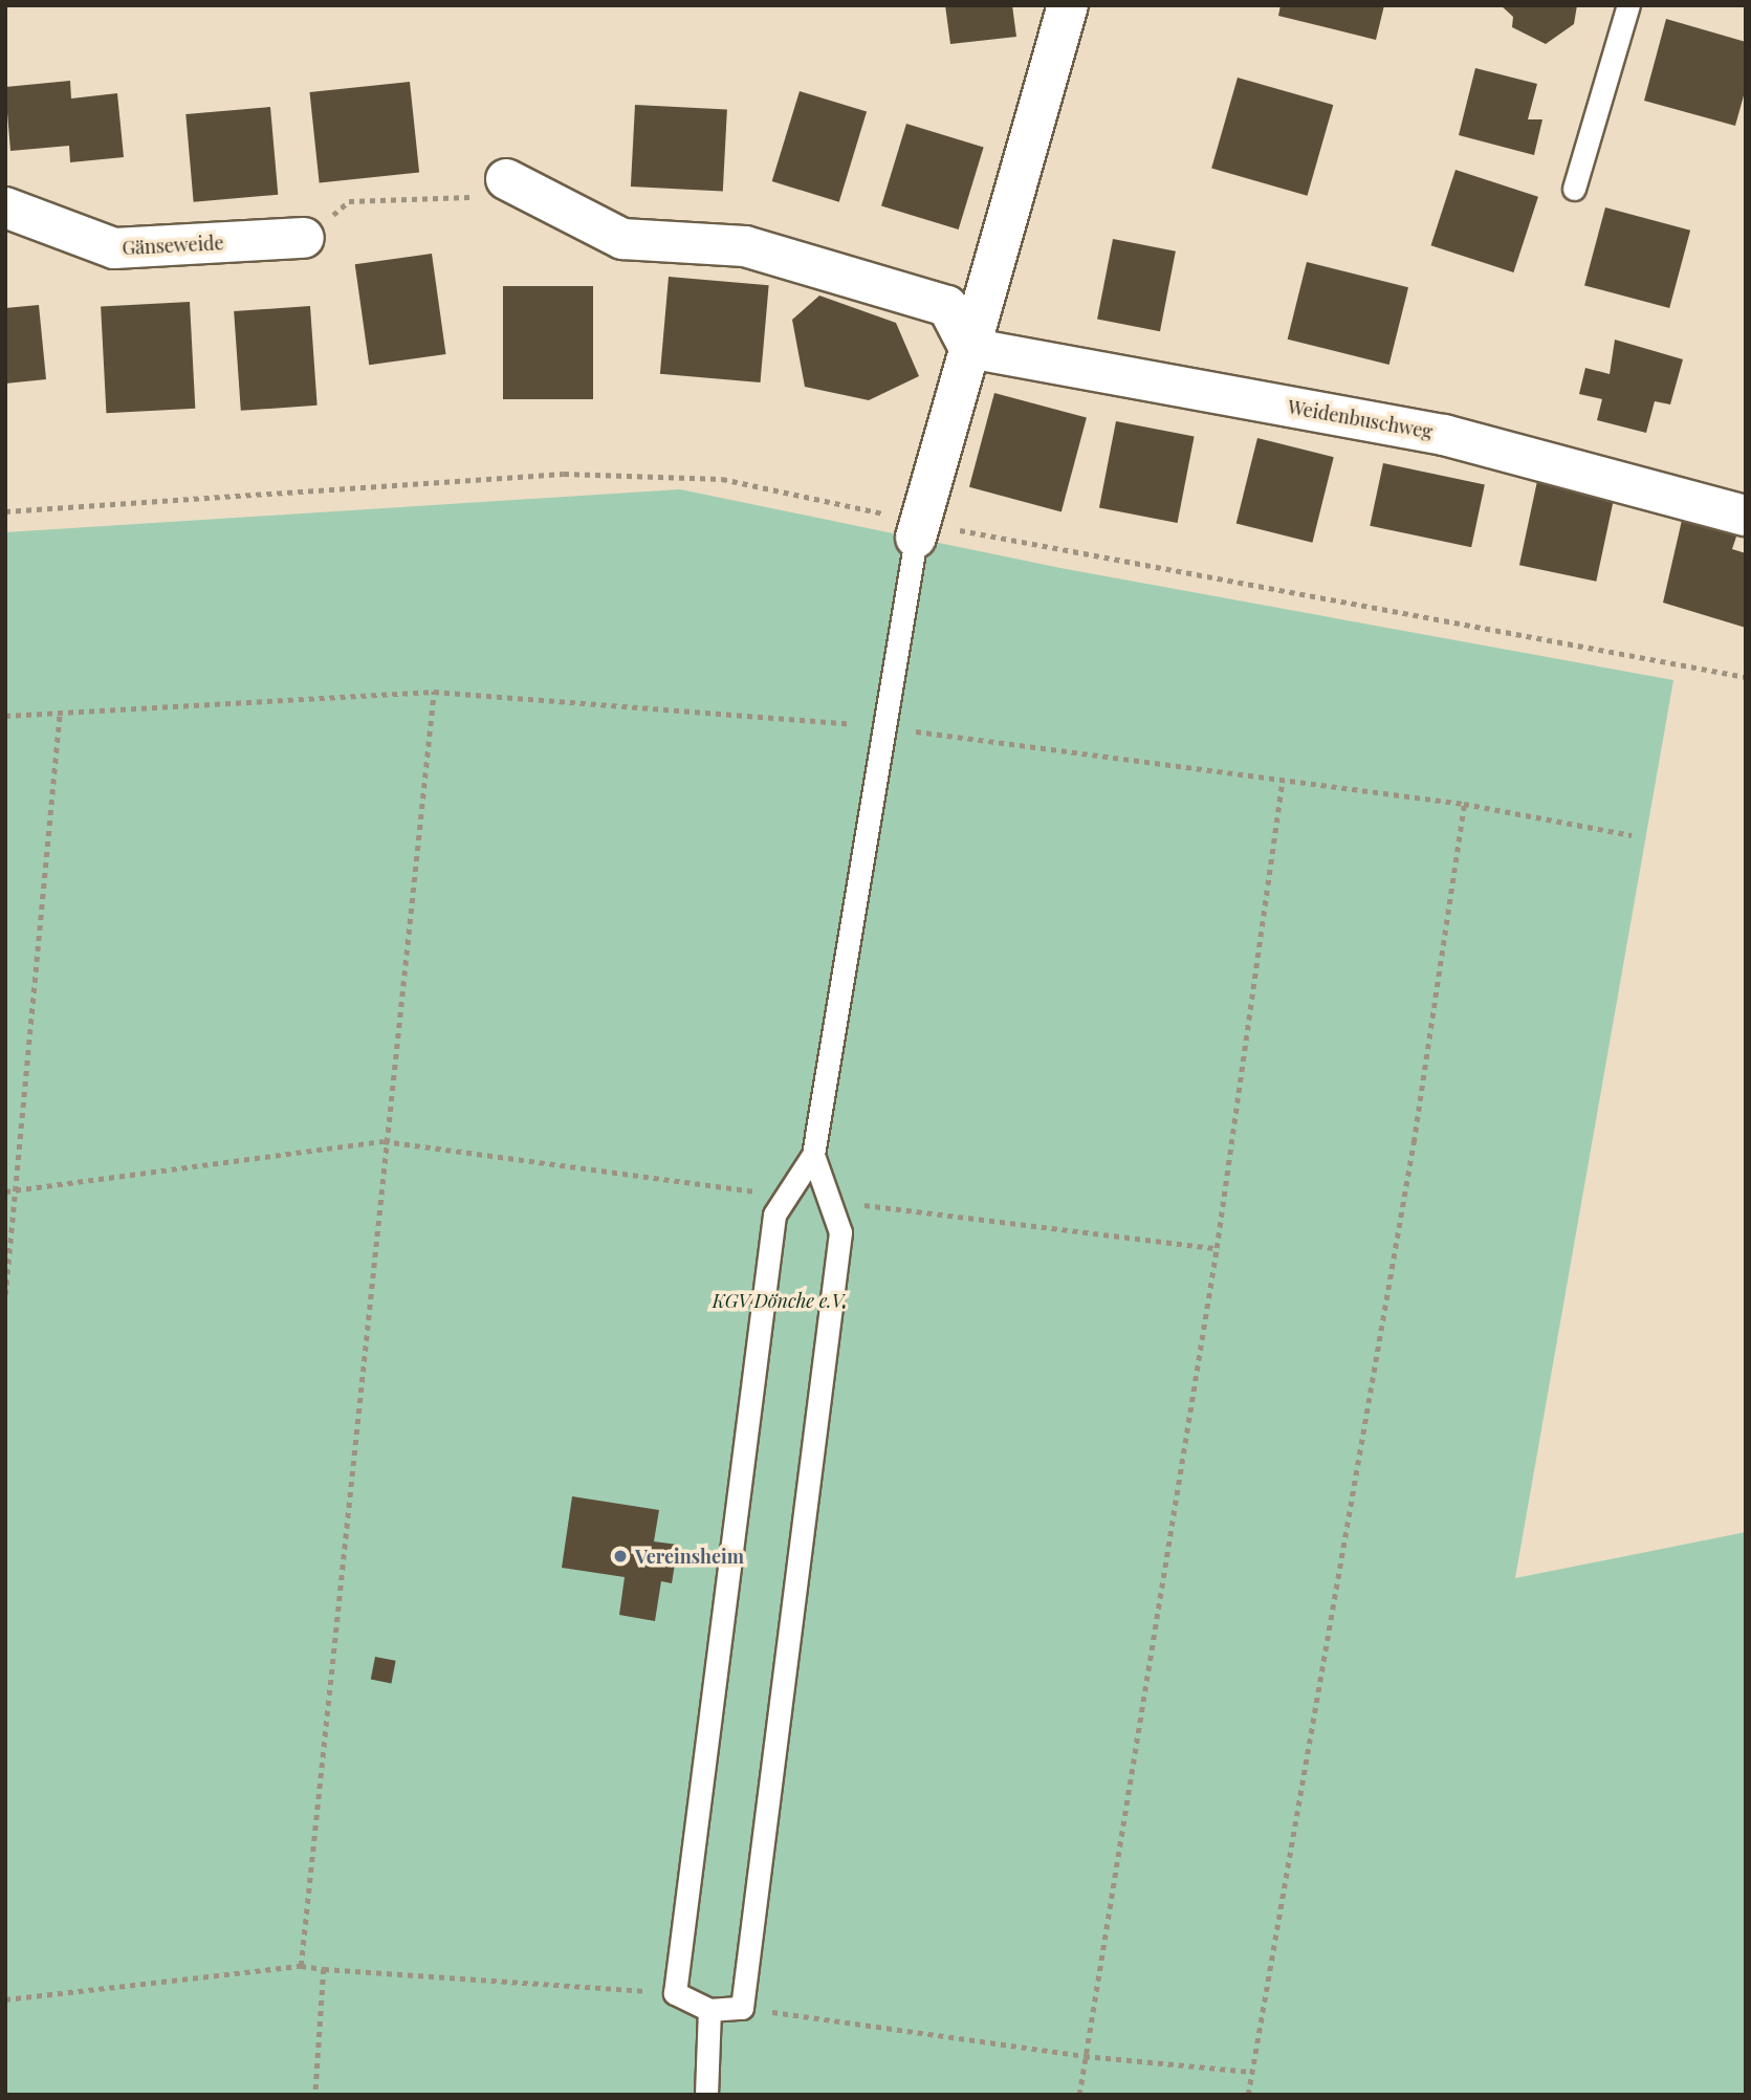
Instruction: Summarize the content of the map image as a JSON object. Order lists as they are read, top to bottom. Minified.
{"streets":{"street":["Gänseweide","Weidenbuschweg"]},"parks":["KGV Dönche e.V."],"places":["Vereinsheim"]}
